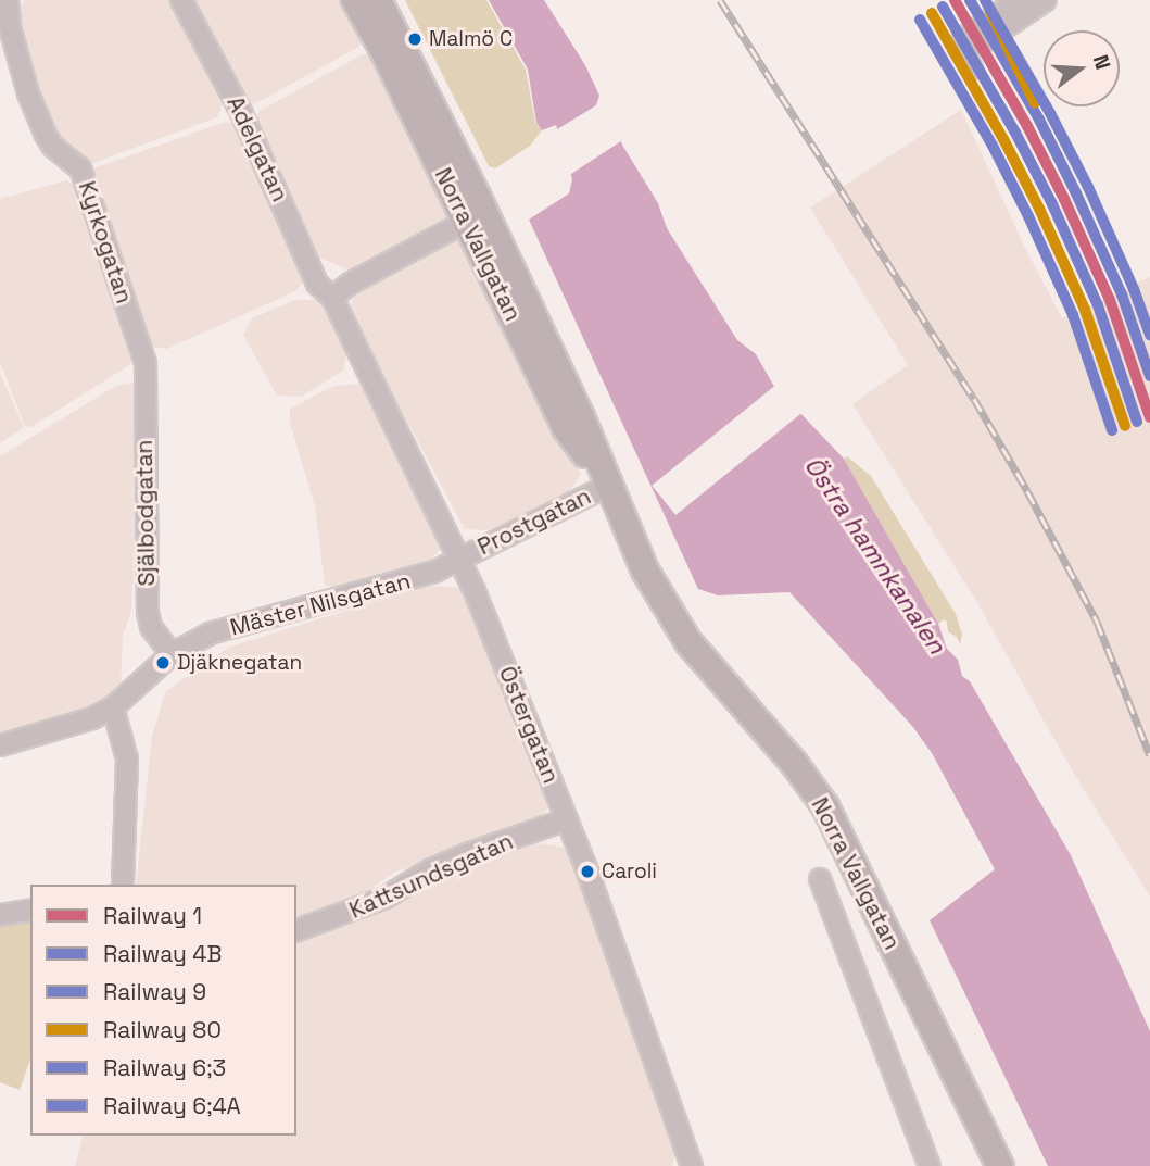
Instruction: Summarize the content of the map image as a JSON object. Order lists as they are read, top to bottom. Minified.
{"streets":{"main road":["Norra Vallgatan"],"street":["Adelgatan","Kyrkogatan","Själbodgatan","Prostgatan","Mäster Nilsgatan","Östergatan","Kattsundsgatan"]},"crossings":[["Adelgatan","Östergatan"],["Kyrkogatan","Själbodgatan"],["Norra Vallgatan","Prostgatan"],["Själbodgatan","Mäster Nilsgatan"],["Prostgatan","Mäster Nilsgatan"],["Prostgatan","Östergatan"],["Mäster Nilsgatan","Östergatan"],["Östergatan","Kattsundsgatan"]],"water":["Östra hamnkanalen"],"places":["Malmö C","Djäknegatan","Caroli"],"lines":["rail line 1","rail line 9","rail line 6;3","rail line 4B","rail line 80","rail line 6;4A"],"legend":["Railway 1","Railway 4B","Railway 9","Railway 80","Railway 6;3","Railway 6;4A"],"north":"right"}
